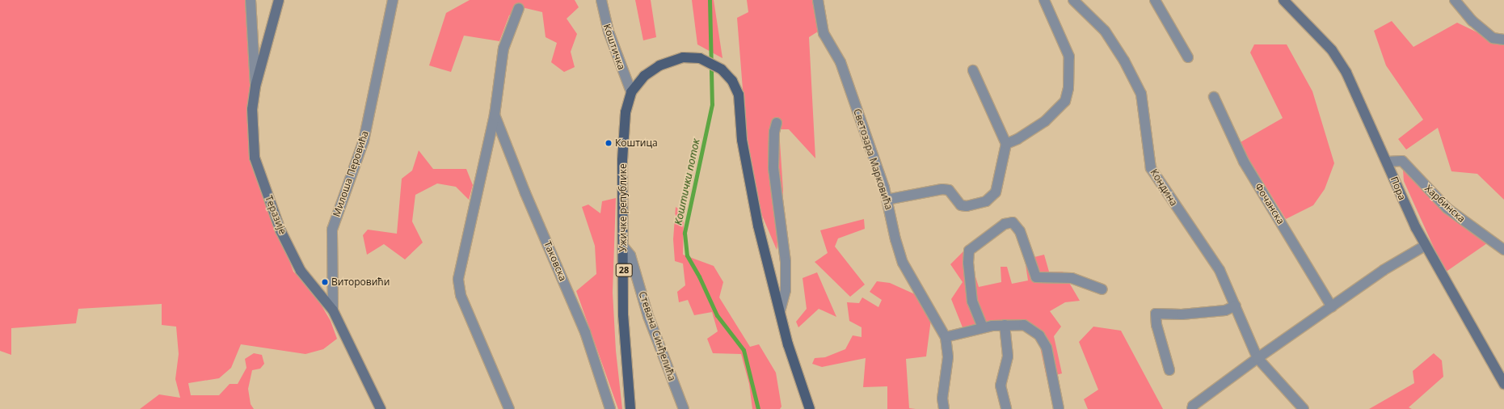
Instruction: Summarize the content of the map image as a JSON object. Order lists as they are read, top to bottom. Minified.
{"streets":{"main road":["Ужичке републике","28"],"street":["Коштичка","Светозара Марковића","Милоша Перовића","Кондина","Пора","Фочанска","Харбинска","Теразије","Таковска","Стевана Синђелића"]},"crossings":[["Коштичка","Ужичке републике"],["Милоша Перовића","Теразије"],["Пора","Харбинска"],["Ужичке републике","Стевана Синђелића"]],"water":["Коштички поток"],"places":["Коштица","Виторовићи"]}
